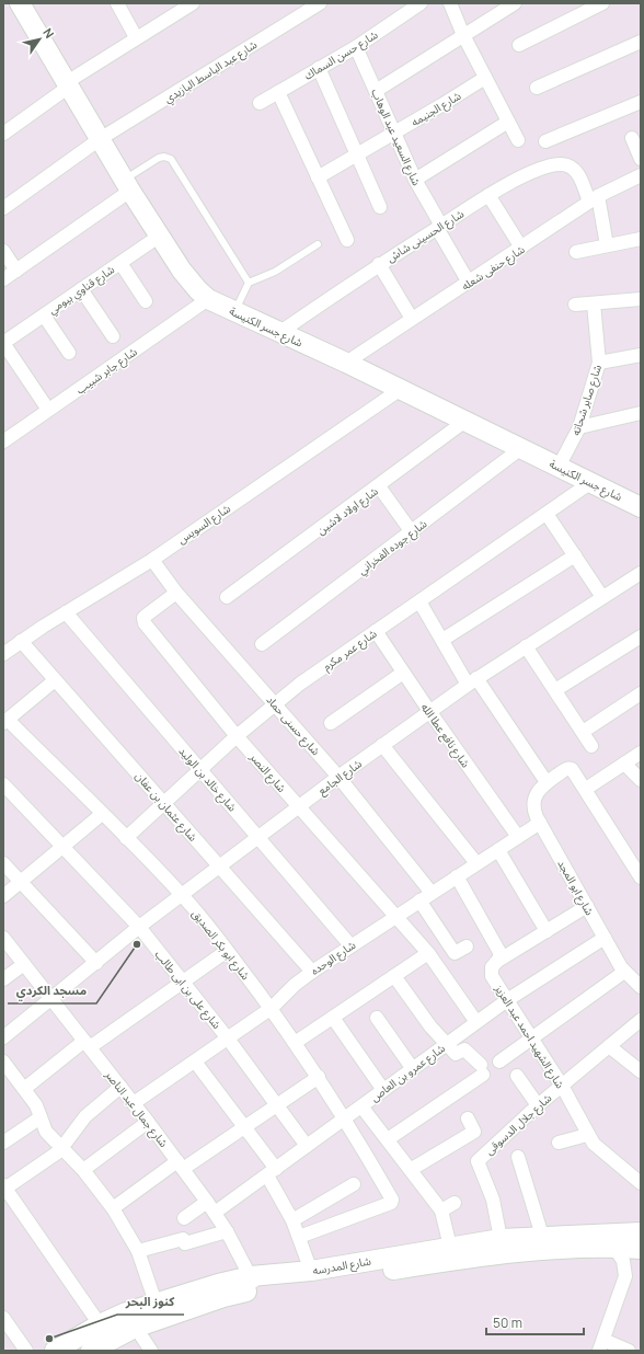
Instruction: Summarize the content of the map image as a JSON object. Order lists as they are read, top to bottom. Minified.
{"streets":{"main road":["شارع جسر الكنيسة","شارع المدرسه"],"street":["شارع حسن السماك","شارع عبد الباسط البازيدي","شارع الجنيمه","شارع السعيد عبد الوهاب","شارع الحسينى شاش","شارع حنفى شعله","شارع قناوي بيومي","شارع جابر شبيب","شارع صابر شحاته","شارع اولاد لاشين","شارع السويس","شارع جوده الفخراني","شارع عمر مكرم","شارع حسنى حماد","شارع نافع عطا الله","شارع النصر","شارع الجامع","شارع خالد بن الوليد","شارع عثمان بن عفان","شارع ابو المجد","شارع ابو بكر الصديق","شارع الوحده","شارع على بن ابى طالب","شارع الشهيد احمد عبد العزيز","شارع عمرو بن العاص","شارع جمال عبد الناصر","شارع جلال الدسوقى"]},"crossings":[["شارع حسن السماك","شارع السعيد عبد الوهاب"],["شارع عبد الباسط البازيدي","شارع جسر الكنيسة"],["شارع الجنيمه","شارع السعيد عبد الوهاب"],["شارع السعيد عبد الوهاب","شارع الحسينى شاش"],["شارع السعيد عبد الوهاب","شارع حنفى شعله"],["شارع الحسينى شاش","شارع حنفى شعله"],["شارع الحسينى شاش","شارع جسر الكنيسة"],["شارع حنفى شعله","شارع جسر الكنيسة"],["شارع قناوي بيومي","شارع جسر الكنيسة"],["شارع جسر الكنيسة","شارع جابر شبيب"],["شارع جسر الكنيسة","شارع صابر شحاته"],["شارع جسر الكنيسة","شارع اولاد لاشين"],["شارع جسر الكنيسة","شارع السويس"],["شارع جسر الكنيسة","شارع جوده الفخراني"],["شارع جسر الكنيسة","شارع عمر مكرم"],["شارع السويس","شارع حسنى حماد"],["شارع السويس","شارع خالد بن الوليد"],["شارع السويس","شارع عثمان بن عفان"],["شارع عمر مكرم","شارع حسنى حماد"],["شارع عمر مكرم","شارع نافع عطا الله"],["شارع عمر مكرم","شارع النصر"],["شارع عمر مكرم","شارع خالد بن الوليد"],["شارع عمر مكرم","شارع عثمان بن عفان"],["شارع عمر مكرم","شارع ابو بكر الصديق"],["شارع حسنى حماد","شارع النصر"],["شارع حسنى حماد","شارع الجامع"],["شارع حسنى حماد","شارع الوحده"],["شارع نافع عطا الله","شارع الجامع"],["شارع نافع عطا الله","شارع الوحده"],["شارع النصر","شارع الجامع"],["شارع النصر","شارع الوحده"],["شارع النصر","شارع عمرو بن العاص"],["شارع الجامع","شارع خالد بن الوليد"],["شارع الجامع","شارع عثمان بن عفان"],["شارع الجامع","شارع ابو بكر الصديق"],["شارع الجامع","شارع على بن ابى طالب"],["شارع الجامع","شارع جمال عبد الناصر"],["شارع خالد بن الوليد","شارع الوحده"],["شارع عثمان بن عفان","شارع الوحده"],["شارع ابو المجد","شارع الوحده"],["شارع ابو المجد","شارع عمرو بن العاص"],["شارع ابو بكر الصديق","شارع الوحده"],["شارع ابو بكر الصديق","شارع عمرو بن العاص"],["شارع الوحده","شارع على بن ابى طالب"],["شارع الوحده","شارع الشهيد احمد عبد العزيز"],["شارع الوحده","شارع جمال عبد الناصر"],["شارع على بن ابى طالب","شارع عمرو بن العاص"],["شارع الشهيد احمد عبد العزيز","شارع عمرو بن العاص"],["شارع الشهيد احمد عبد العزيز","شارع جلال الدسوقى"],["شارع عمرو بن العاص","شارع جمال عبد الناصر"],["شارع جمال عبد الناصر","شارع المدرسه"],["شارع جلال الدسوقى","شارع المدرسه"]],"places":["مسجد الكردي","كنوز البحر"],"scale_bar":"50 m","north":"top right"}
